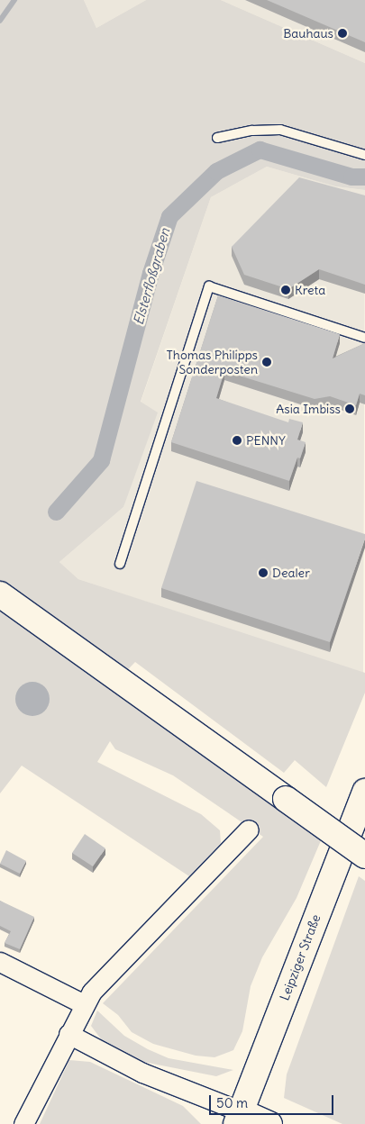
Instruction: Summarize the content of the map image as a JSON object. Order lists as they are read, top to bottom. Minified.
{"streets":{"main road":["Leipziger Straße"]},"water":["Elsterfloßgraben"],"places":["Bauhaus","Kreta","Thomas Philipps Sonderposten","Asia Imbiss","PENNY","Dealer"],"scale_bar":"50 m"}
